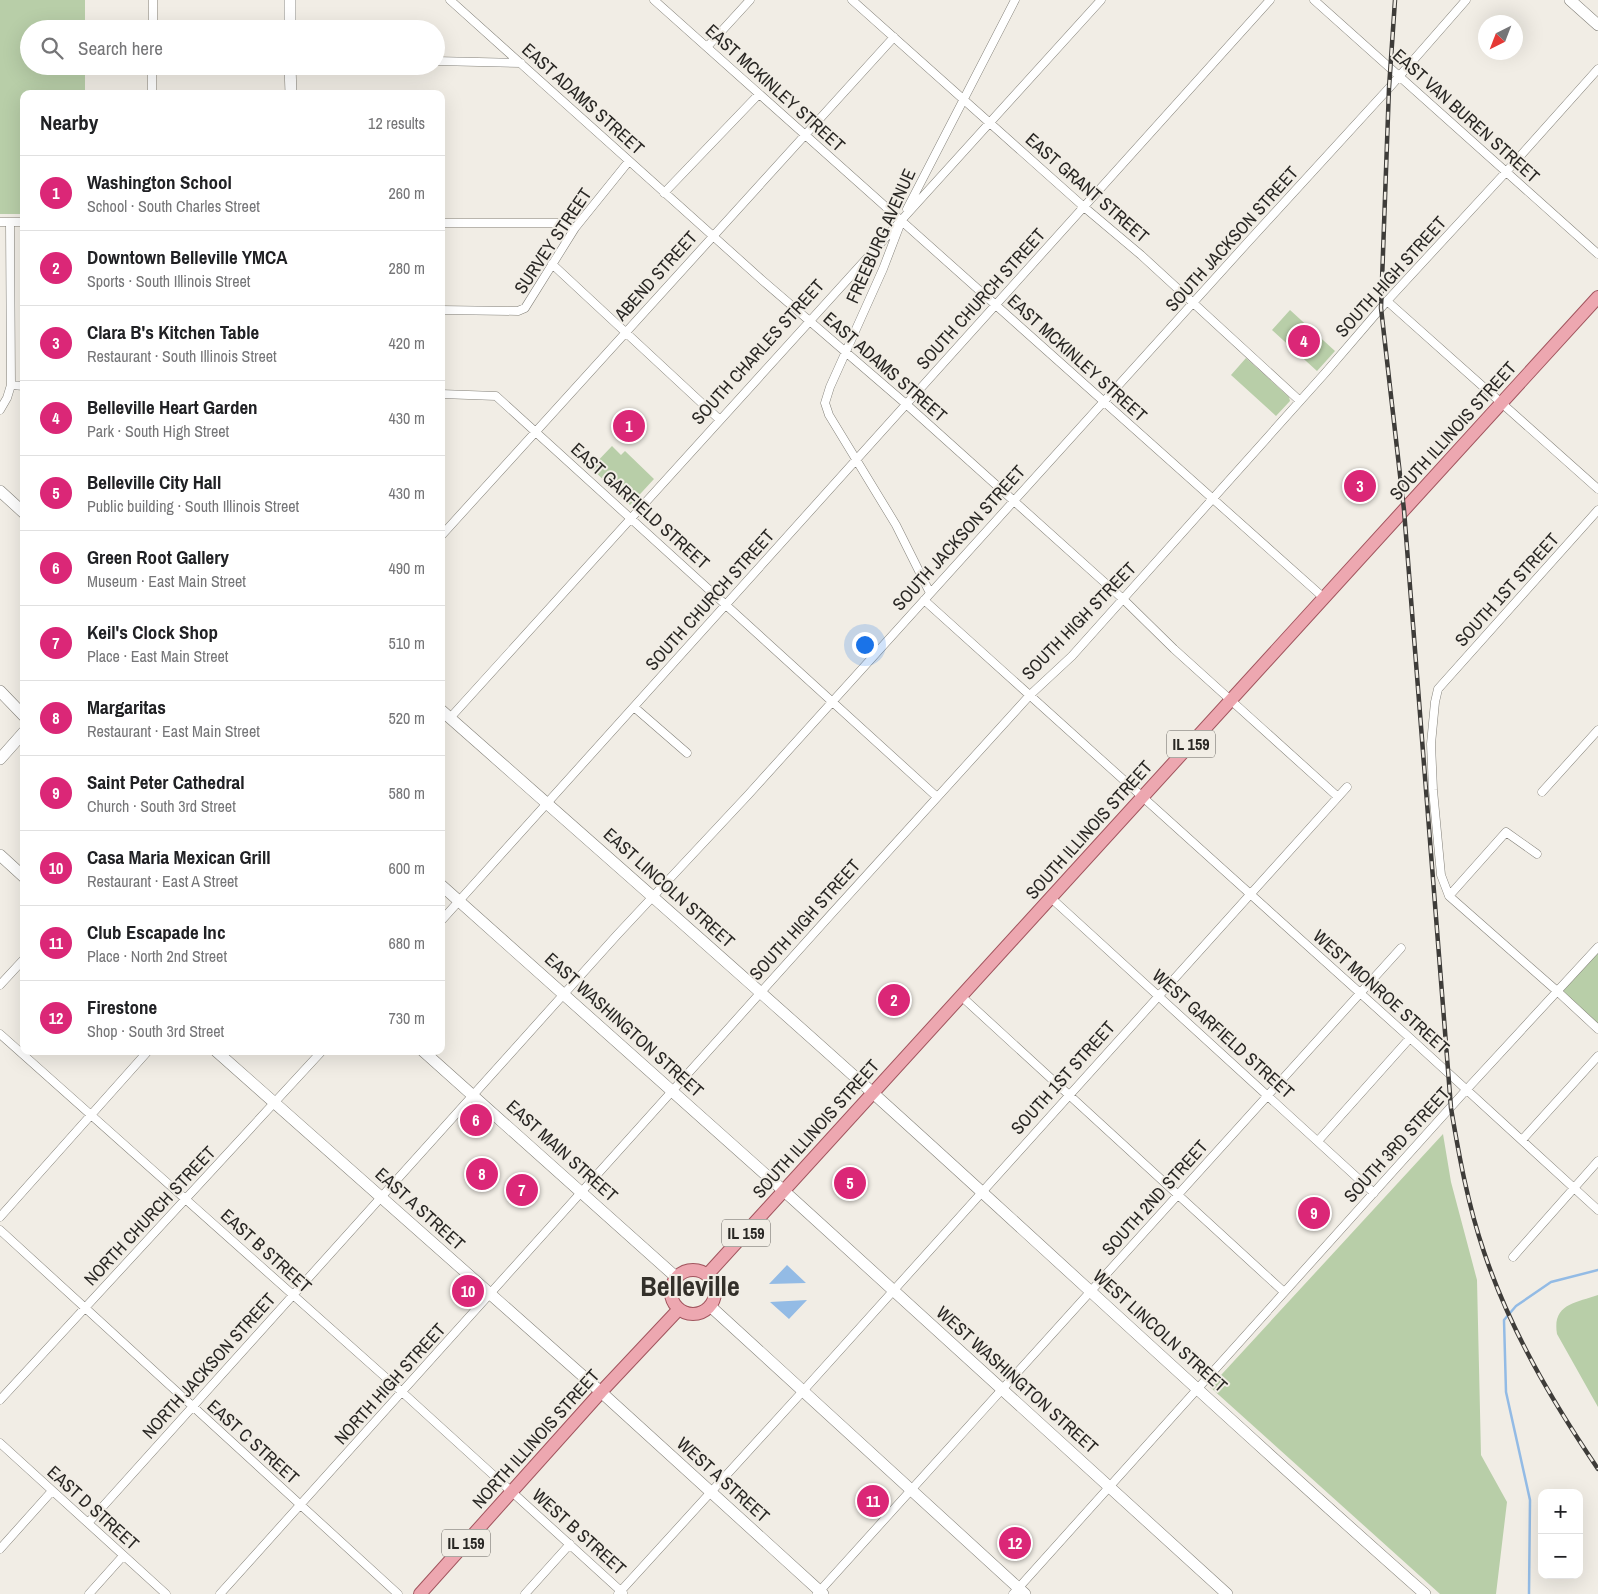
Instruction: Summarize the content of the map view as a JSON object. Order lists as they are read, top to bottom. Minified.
{"streets":{"main road":["SOUTH ILLINOIS STREET","IL 159","NORTH ILLINOIS STREET"],"street":["EAST MCKINLEY STREET","EAST ADAMS STREET","EAST VAN BUREN STREET","EAST GRANT STREET","FREEBURG AVENUE","SOUTH JACKSON STREET","SURVEY STREET","ABEND STREET","SOUTH HIGH STREET","SOUTH CHURCH STREET","SOUTH CHARLES STREET","EAST GARFIELD STREET","SOUTH 1ST STREET","EAST LINCOLN STREET","WEST MONROE STREET","EAST WASHINGTON STREET","WEST GARFIELD STREET","SOUTH 3RD STREET","EAST MAIN STREET","SOUTH 2ND STREET","EAST A STREET","NORTH CHURCH STREET","EAST B STREET","WEST LINCOLN STREET","NORTH JACKSON STREET","WEST WASHINGTON STREET","NORTH HIGH STREET","EAST C STREET","WEST A STREET","EAST D STREET","WEST B STREET"]},"crossings":[["EAST MCKINLEY STREET","FREEBURG AVENUE"],["EAST MCKINLEY STREET","SOUTH JACKSON STREET"],["EAST MCKINLEY STREET","ABEND STREET"],["EAST MCKINLEY STREET","SOUTH HIGH STREET"],["EAST MCKINLEY STREET","SOUTH CHURCH STREET"],["EAST MCKINLEY STREET","SOUTH CHARLES STREET"],["EAST MCKINLEY STREET","SOUTH ILLINOIS STREET"],["EAST ADAMS STREET","FREEBURG AVENUE"],["EAST ADAMS STREET","SOUTH JACKSON STREET"],["EAST ADAMS STREET","SURVEY STREET"],["EAST ADAMS STREET","ABEND STREET"],["EAST ADAMS STREET","SOUTH HIGH STREET"],["EAST ADAMS STREET","SOUTH CHURCH STREET"],["EAST ADAMS STREET","SOUTH CHARLES STREET"],["EAST ADAMS STREET","SOUTH ILLINOIS STREET"],["EAST ADAMS STREET","SOUTH 1ST STREET"],["EAST VAN BUREN STREET","SOUTH JACKSON STREET"],["EAST VAN BUREN STREET","SOUTH HIGH STREET"],["EAST GRANT STREET","FREEBURG AVENUE"],["EAST GRANT STREET","SOUTH JACKSON STREET"],["EAST GRANT STREET","ABEND STREET"],["EAST GRANT STREET","SOUTH HIGH STREET"],["EAST GRANT STREET","SOUTH CHURCH STREET"],["EAST GRANT STREET","SOUTH CHARLES STREET"],["FREEBURG AVENUE","SOUTH CHURCH STREET"],["FREEBURG AVENUE","SOUTH CHARLES STREET"],["SOUTH JACKSON STREET","EAST GARFIELD STREET"],["SOUTH JACKSON STREET","EAST LINCOLN STREET"],["SOUTH JACKSON STREET","WEST MONROE STREET"],["SOUTH JACKSON STREET","EAST WASHINGTON STREET"],["SOUTH JACKSON STREET","EAST MAIN STREET"],["SOUTH JACKSON STREET","NORTH JACKSON STREET"],["ABEND STREET","EAST GARFIELD STREET"],["SOUTH HIGH STREET","EAST GARFIELD STREET"],["SOUTH HIGH STREET","EAST LINCOLN STREET"],["SOUTH HIGH STREET","WEST MONROE STREET"],["SOUTH HIGH STREET","EAST WASHINGTON STREET"],["SOUTH HIGH STREET","EAST MAIN STREET"],["SOUTH HIGH STREET","NORTH HIGH STREET"],["SOUTH CHURCH STREET","EAST GARFIELD STREET"],["SOUTH CHURCH STREET","EAST LINCOLN STREET"],["SOUTH CHURCH STREET","EAST WASHINGTON STREET"],["SOUTH CHARLES STREET","EAST GARFIELD STREET"],["SOUTH CHARLES STREET","EAST LINCOLN STREET"],["SOUTH ILLINOIS STREET","EAST LINCOLN STREET"],["SOUTH ILLINOIS STREET","WEST MONROE STREET"],["SOUTH ILLINOIS STREET","EAST WASHINGTON STREET"],["SOUTH ILLINOIS STREET","WEST GARFIELD STREET"],["SOUTH ILLINOIS STREET","EAST MAIN STREET"],["SOUTH ILLINOIS STREET","WEST LINCOLN STREET"],["SOUTH ILLINOIS STREET","WEST WASHINGTON STREET"],["SOUTH ILLINOIS STREET","NORTH ILLINOIS STREET"],["SOUTH 1ST STREET","WEST MONROE STREET"],["SOUTH 1ST STREET","WEST GARFIELD STREET"],["SOUTH 1ST STREET","WEST LINCOLN STREET"],["SOUTH 1ST STREET","WEST WASHINGTON STREET"],["SOUTH 1ST STREET","WEST A STREET"],["SOUTH 1ST STREET","WEST B STREET"],["EAST LINCOLN STREET","WEST LINCOLN STREET"],["WEST MONROE STREET","SOUTH 3RD STREET"],["WEST MONROE STREET","SOUTH 2ND STREET"],["EAST WASHINGTON STREET","WEST WASHINGTON STREET"],["WEST GARFIELD STREET","SOUTH 3RD STREET"],["WEST GARFIELD STREET","SOUTH 2ND STREET"],["SOUTH 3RD STREET","WEST LINCOLN STREET"],["SOUTH 3RD STREET","WEST WASHINGTON STREET"],["EAST MAIN STREET","NORTH JACKSON STREET"],["EAST MAIN STREET","NORTH HIGH STREET"],["EAST MAIN STREET","NORTH ILLINOIS STREET"],["SOUTH 2ND STREET","WEST LINCOLN STREET"],["SOUTH 2ND STREET","WEST WASHINGTON STREET"],["SOUTH 2ND STREET","WEST A STREET"],["EAST A STREET","NORTH CHURCH STREET"],["EAST A STREET","NORTH JACKSON STREET"],["EAST A STREET","NORTH HIGH STREET"],["EAST A STREET","NORTH ILLINOIS STREET"],["EAST A STREET","WEST A STREET"],["NORTH CHURCH STREET","EAST B STREET"],["NORTH CHURCH STREET","EAST C STREET"],["EAST B STREET","NORTH JACKSON STREET"],["EAST B STREET","NORTH HIGH STREET"],["EAST B STREET","NORTH ILLINOIS STREET"],["EAST B STREET","WEST B STREET"],["NORTH JACKSON STREET","EAST C STREET"],["NORTH JACKSON STREET","EAST D STREET"],["NORTH HIGH STREET","EAST C STREET"],["NORTH ILLINOIS STREET","WEST A STREET"],["NORTH ILLINOIS STREET","WEST B STREET"]],"districts":["Belleville"],"north":"bottom left","page":{"search":"Search here","heading":["Nearby","12 results"],"list":[{"mark":"1","name":"Washington School","note":"School · South Charles Street","value":"260 m"},{"mark":"2","name":"Downtown Belleville YMCA","note":"Sports · South Illinois Street","value":"280 m"},{"mark":"3","name":"Clara B's Kitchen Table","note":"Restaurant · South Illinois Street","value":"420 m"},{"mark":"4","name":"Belleville Heart Garden","note":"Park · South High Street","value":"430 m"},{"mark":"5","name":"Belleville City Hall","note":"Public building · South Illinois Street","value":"430 m"},{"mark":"6","name":"Green Root Gallery","note":"Museum · East Main Street","value":"490 m"},{"mark":"7","name":"Keil's Clock Shop","note":"Place · East Main Street","value":"510 m"},{"mark":"8","name":"Margaritas","note":"Restaurant · East Main Street","value":"520 m"},{"mark":"9","name":"Saint Peter Cathedral","note":"Church · South 3rd Street","value":"580 m"},{"mark":"10","name":"Casa Maria Mexican Grill","note":"Restaurant · East A Street","value":"600 m"},{"mark":"11","name":"Club Escapade Inc","note":"Place · North 2nd Street","value":"680 m"},{"mark":"12","name":"Firestone","note":"Shop · South 3rd Street","value":"730 m"}],"pins":["4","1","3","2","6","8","5","7","9","10","11","12"],"map_buttons":["+","−"]}}
